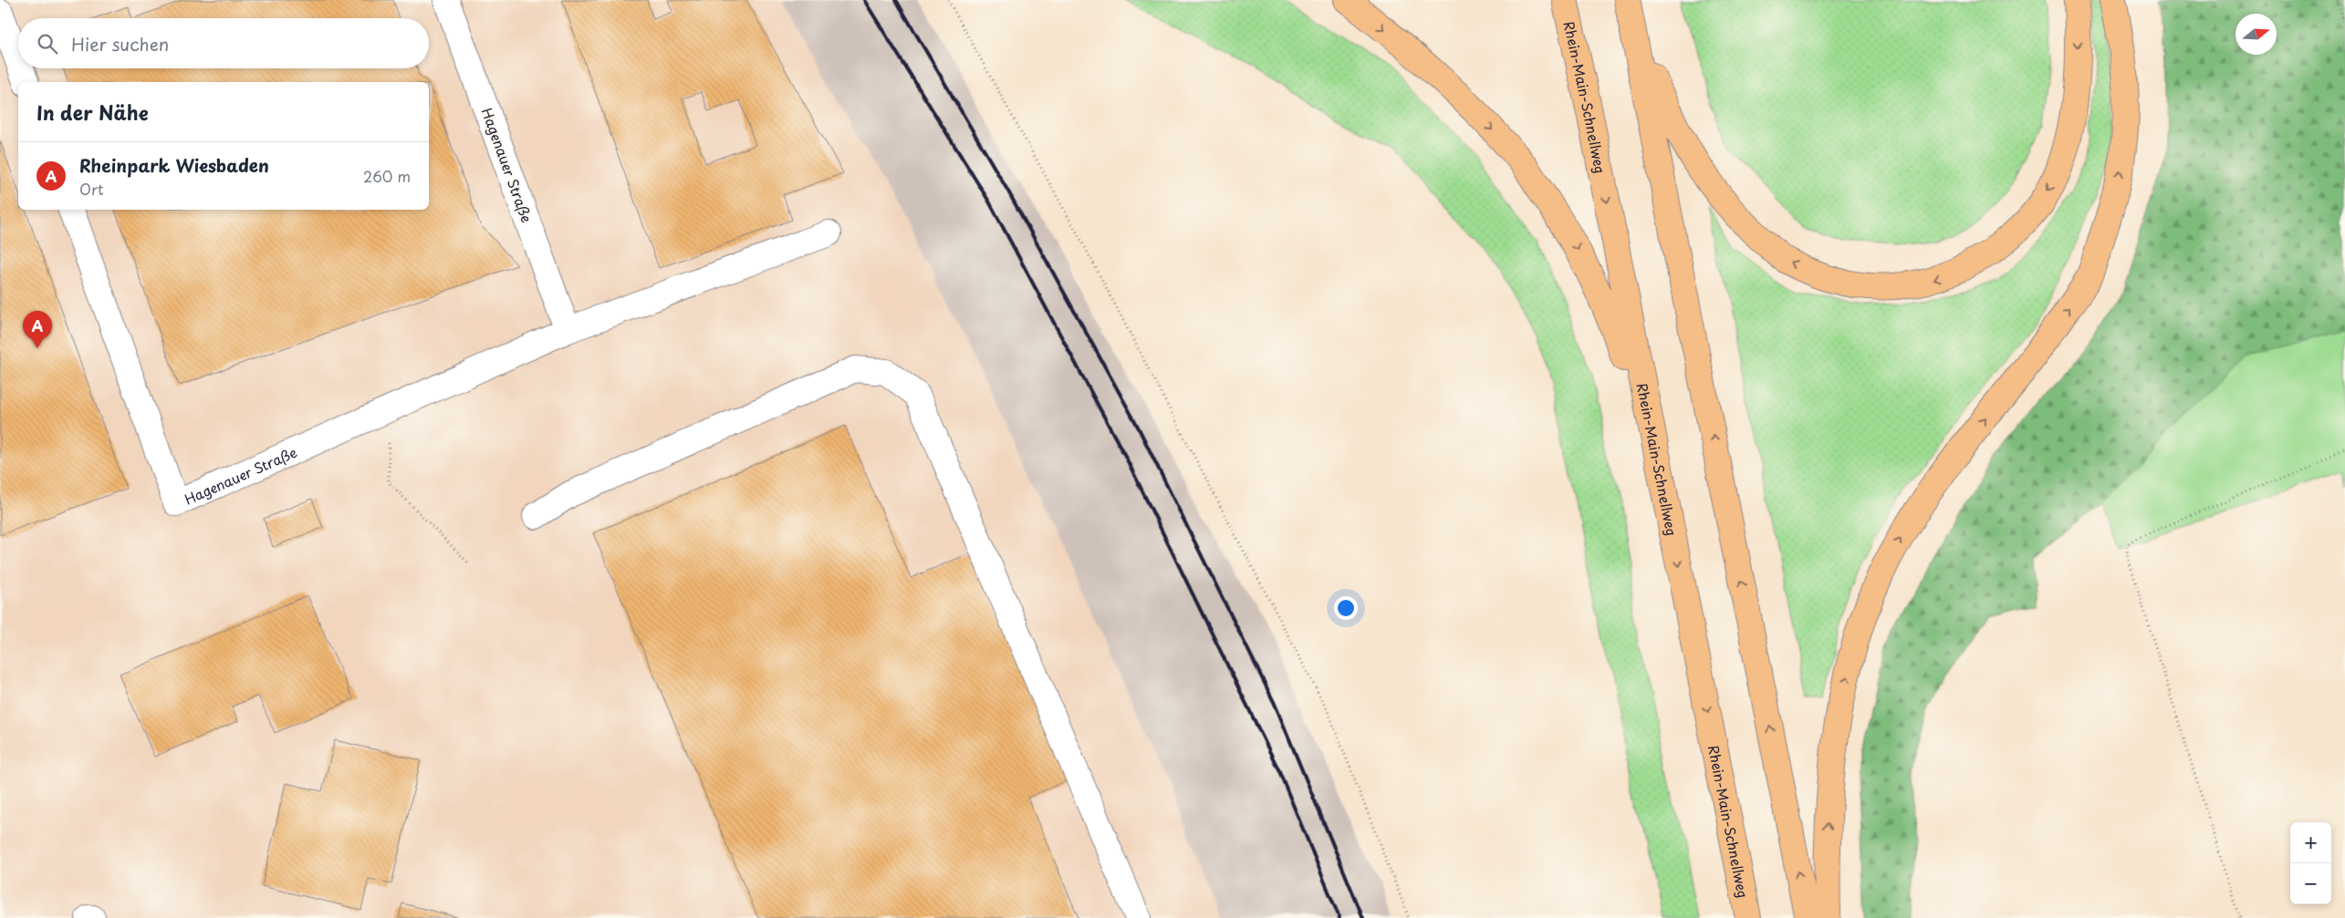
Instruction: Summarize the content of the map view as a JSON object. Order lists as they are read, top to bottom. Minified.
{"streets":{"highway":["Rhein-Main-Schnellweg"],"lane":["Hagenauer Straße"]},"north":"right","page":{"search":"Hier suchen","heading":"In der Nähe","list":[{"mark":"A","name":"Rheinpark Wiesbaden","note":"Ort","value":"260 m"}],"pins":"A","map_buttons":["+","−"]}}
